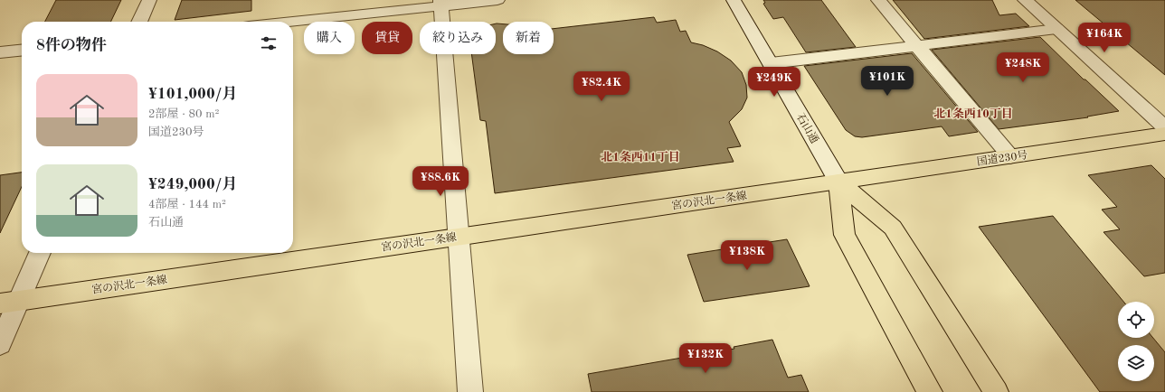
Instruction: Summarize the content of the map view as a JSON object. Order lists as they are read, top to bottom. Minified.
{"streets":{"main road":["国道230号","宮の沢北一条線"],"street":["石山通"]},"crossings":[["石山通","国道230号"],["石山通","宮の沢北一条線"],["国道230号","宮の沢北一条線"]],"districts":["北1条西10丁目","北1条西11丁目"],"page":{"chip":["購入","賃貸","絞り込み","新着"],"heading":"8件の物件","price":["¥164K","¥248K","¥101K","¥249K","¥82.4K","¥88.6K","¥138K","¥132K"],"list":[{"name":"¥101,000/月","note":"2部屋 · 80 m² · 国道230号"},{"name":"¥249,000/月","note":"4部屋 · 144 m² · 石山通"}]}}
